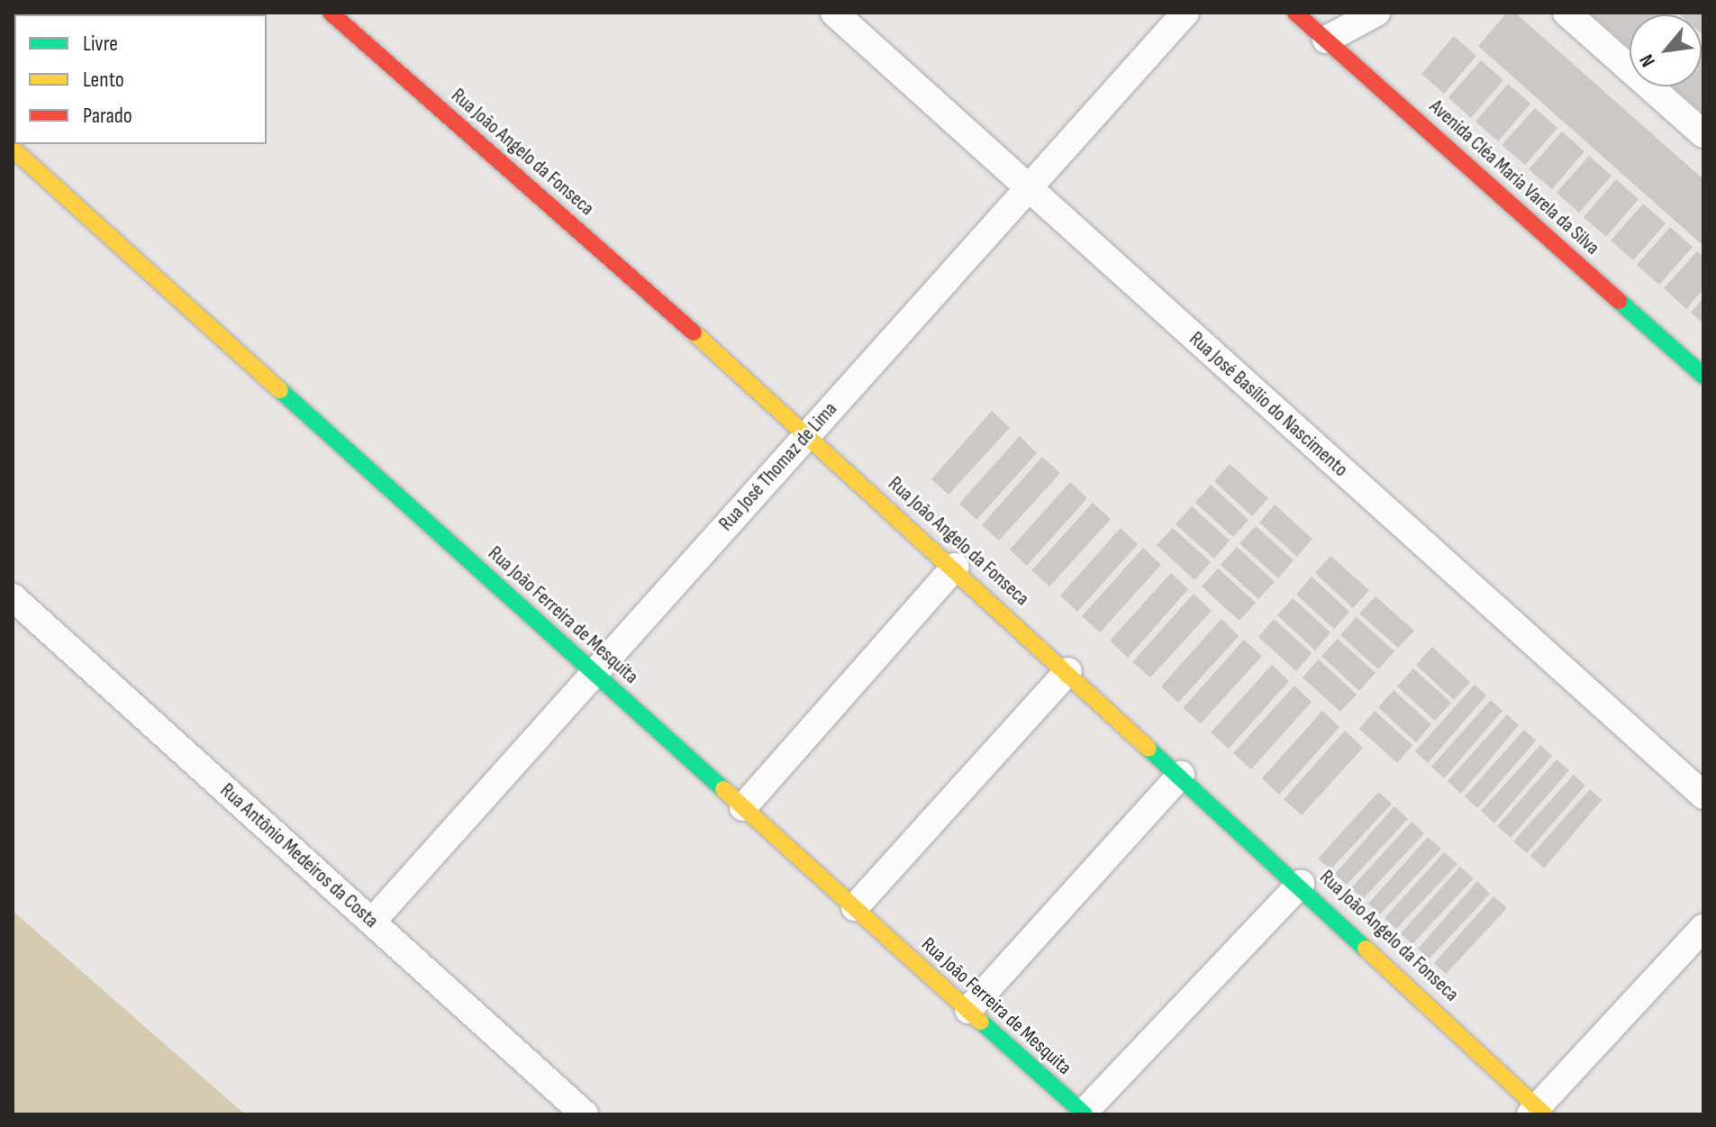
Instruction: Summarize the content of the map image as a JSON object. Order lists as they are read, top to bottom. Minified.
{"streets":{"street":["Rua João Angelo da Fonseca","Avenida Cléa Maria Varela da Silva","Rua José Basílio do Nascimento","Rua José Thomaz de Lima","Rua João Ferreira de Mesquita","Rua Antônio Medeiros da Costa"]},"crossings":[["Rua João Angelo da Fonseca","Rua José Thomaz de Lima"],["Rua José Basílio do Nascimento","Rua José Thomaz de Lima"],["Rua José Thomaz de Lima","Rua João Ferreira de Mesquita"],["Rua José Thomaz de Lima","Rua Antônio Medeiros da Costa"]],"legend":["Livre","Lento","Parado"],"north":"bottom left"}
